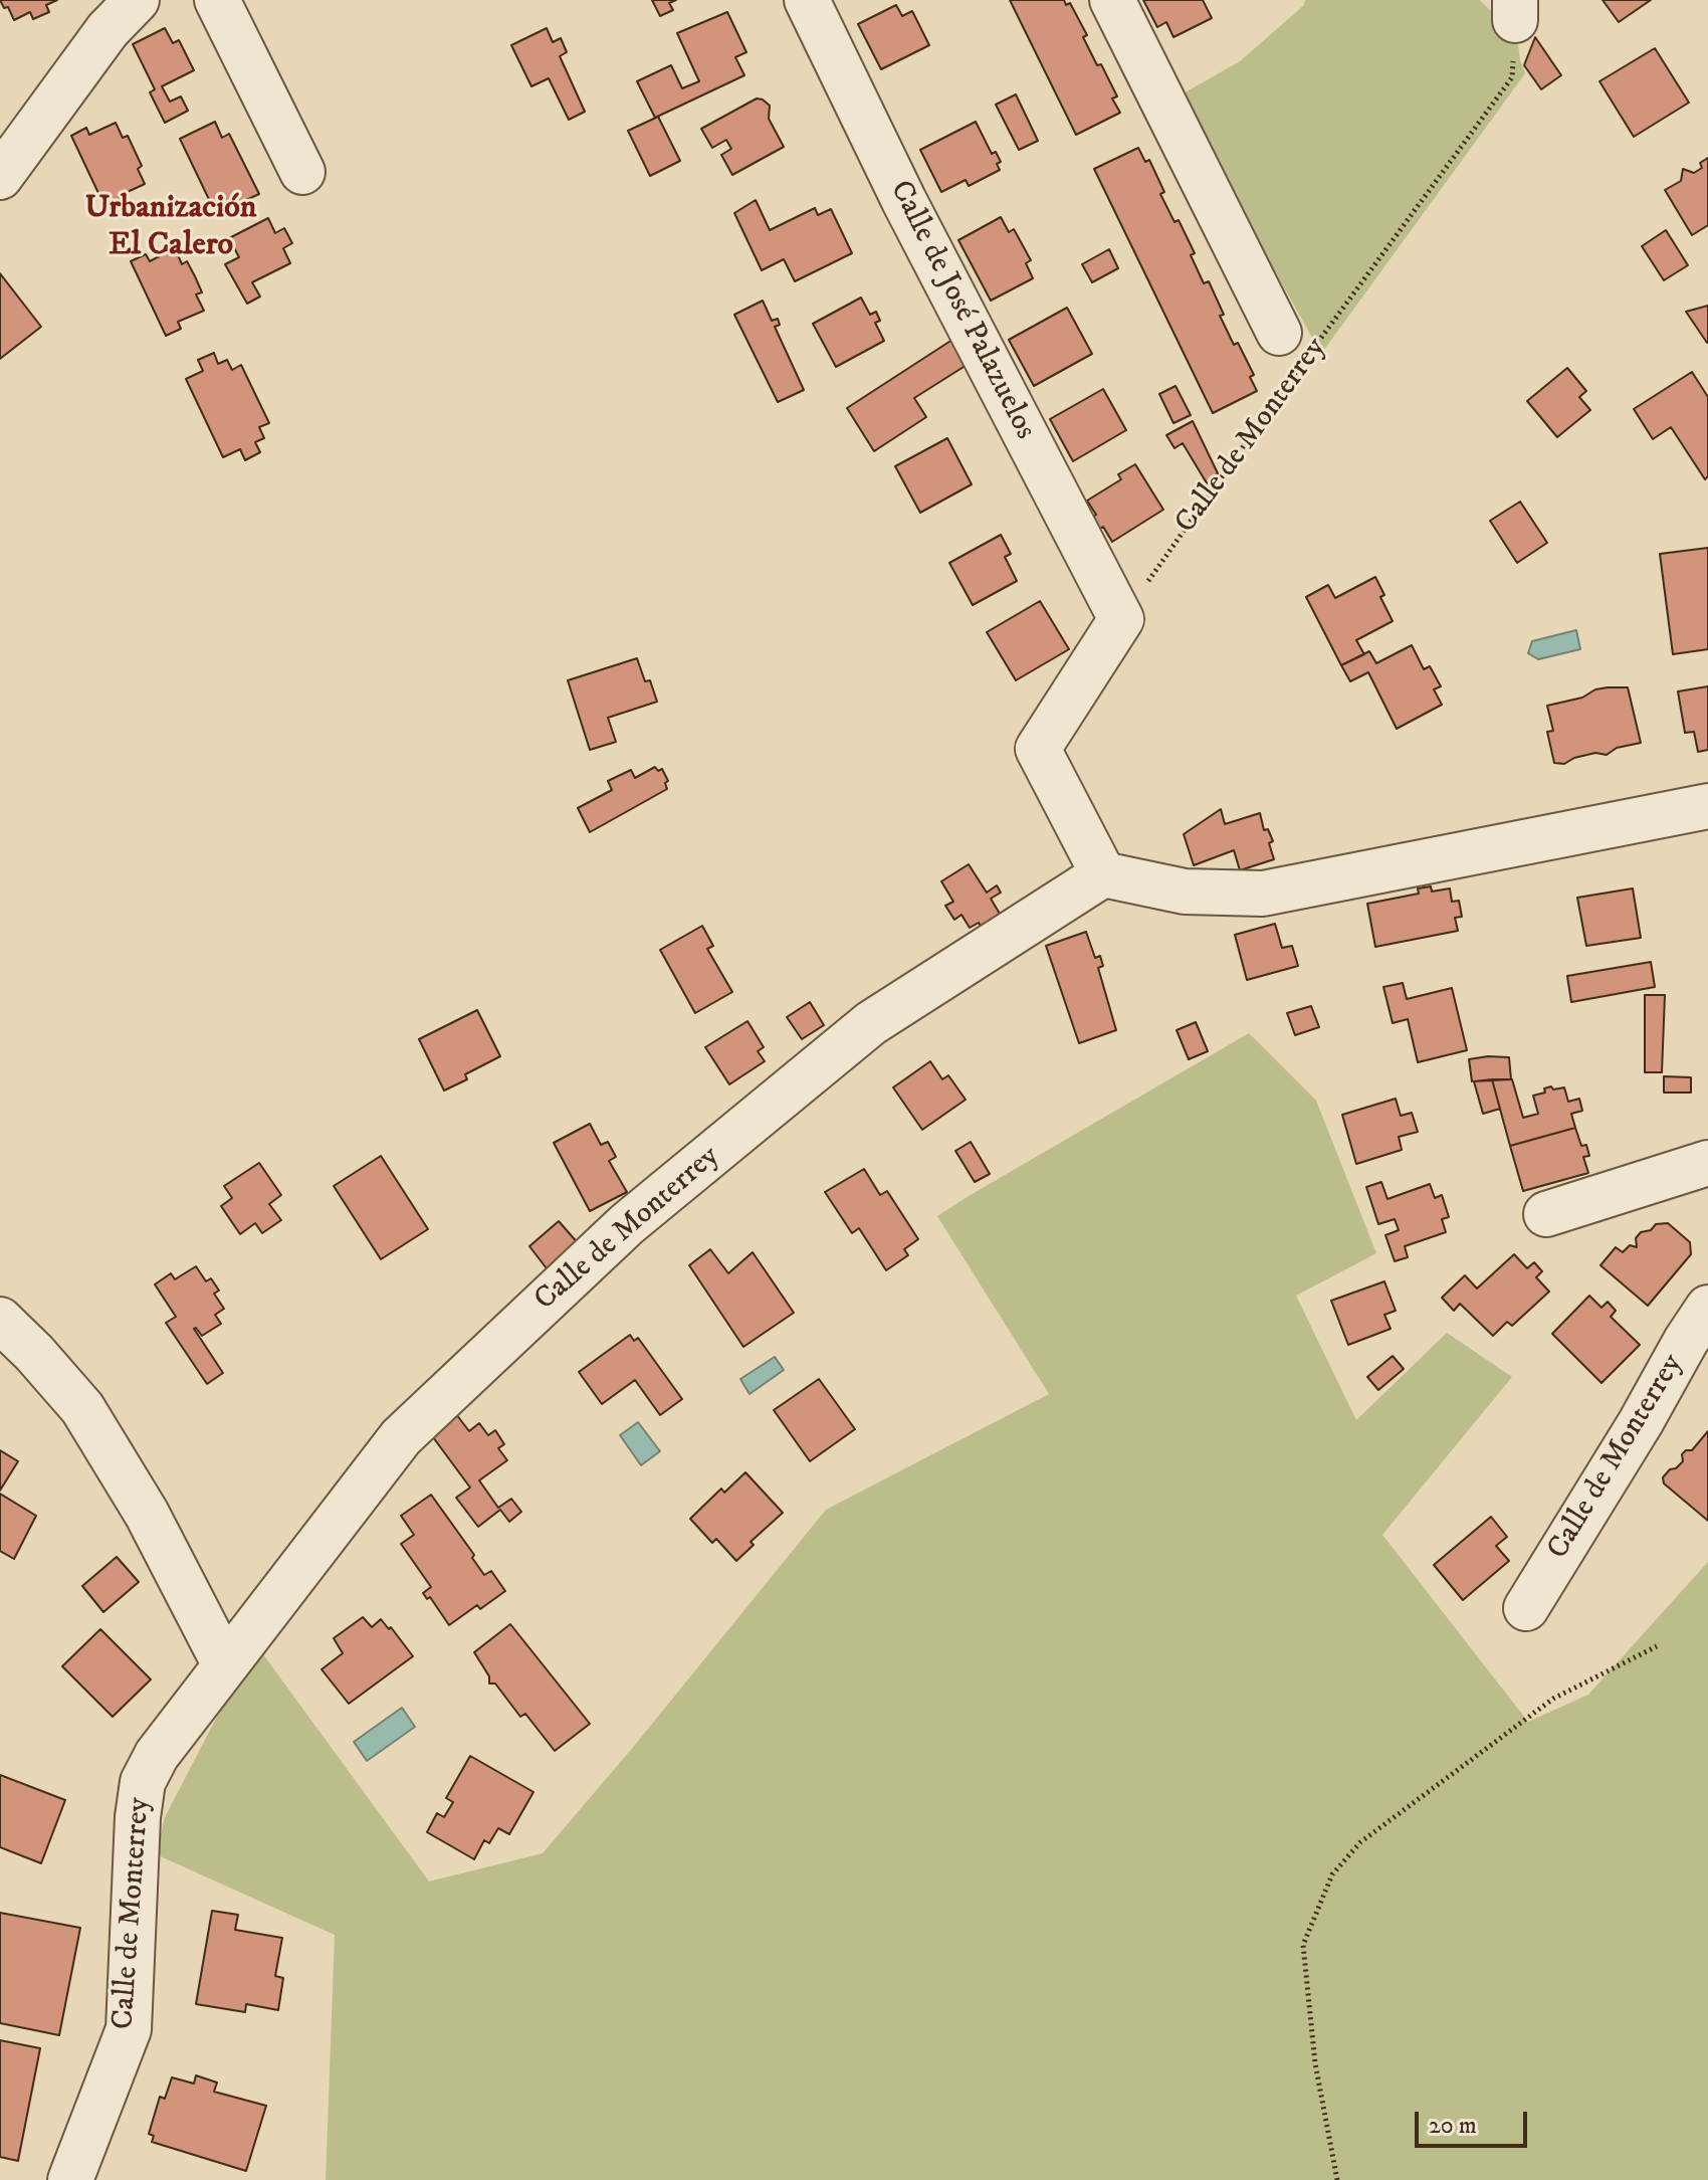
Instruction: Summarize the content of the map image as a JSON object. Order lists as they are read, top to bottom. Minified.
{"streets":{"street":["Calle de José Palazuelos","Calle de Monterrey"]},"crossings":[["Calle de José Palazuelos","Calle de Monterrey"]],"districts":["Urbanización El Calero"],"scale_bar":"20 m"}
